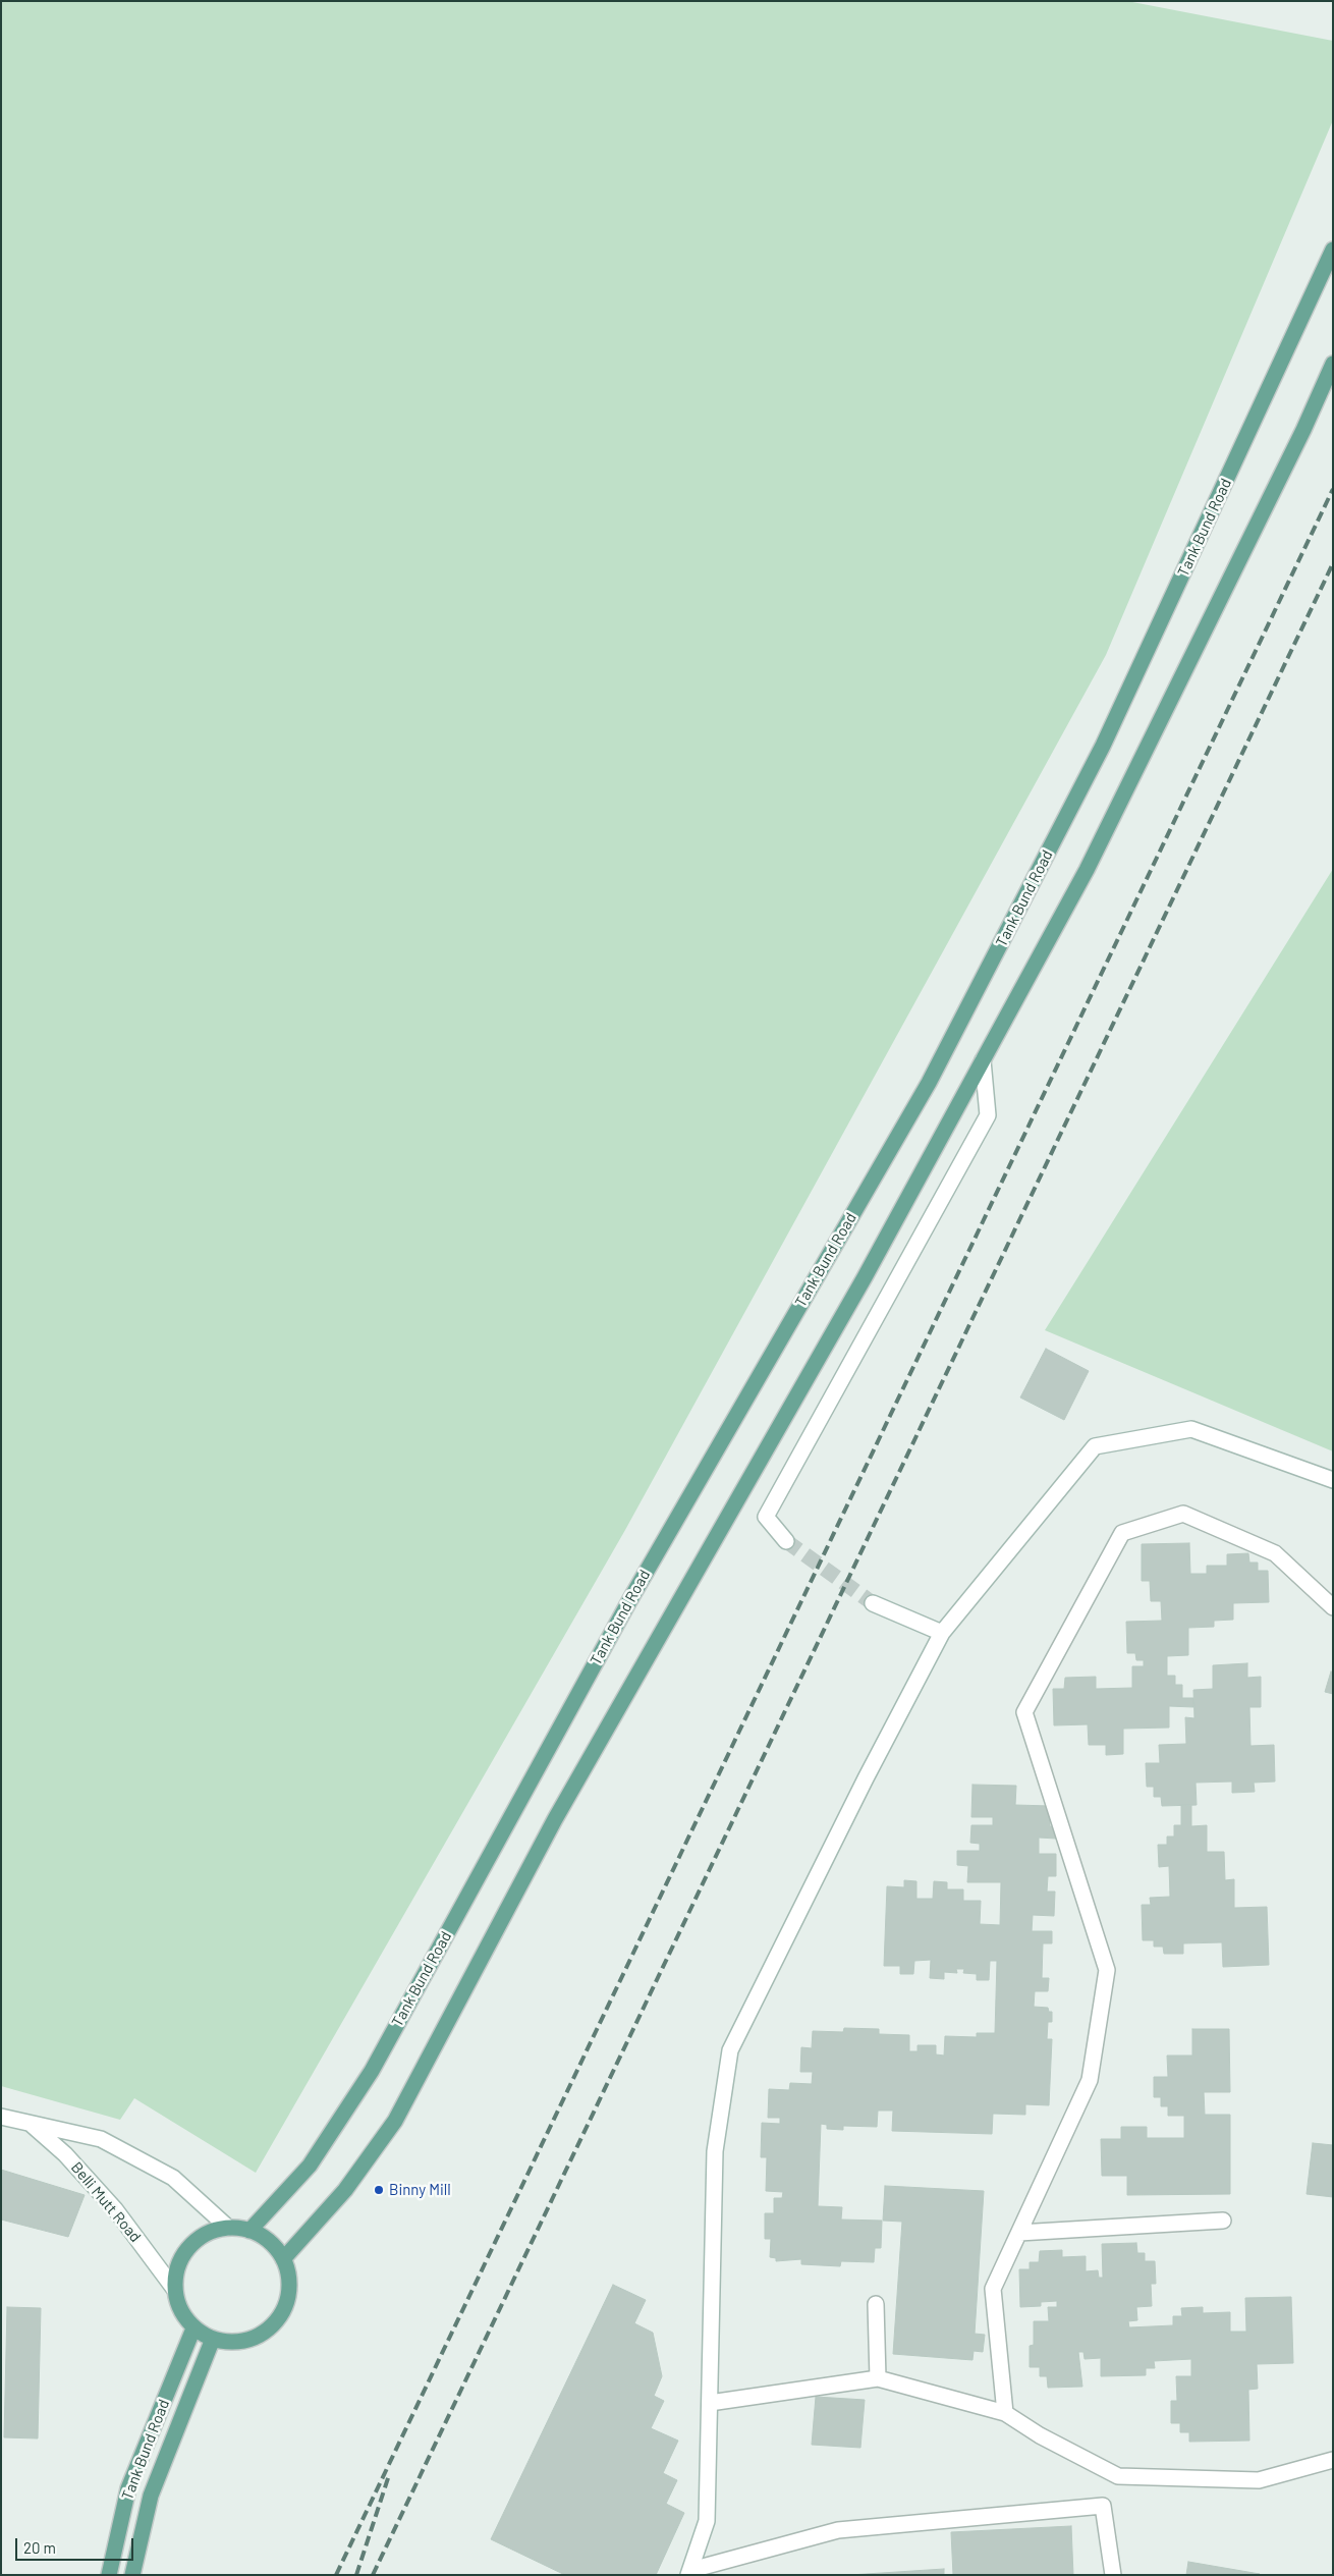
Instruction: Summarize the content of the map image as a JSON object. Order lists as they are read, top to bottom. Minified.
{"streets":{"main road":["Tank Bund Road"],"street":["Belli Mutt Road"]},"crossings":[["Tank Bund Road","Belli Mutt Road"]],"places":["Binny Mill"],"scale_bar":"20 m"}
